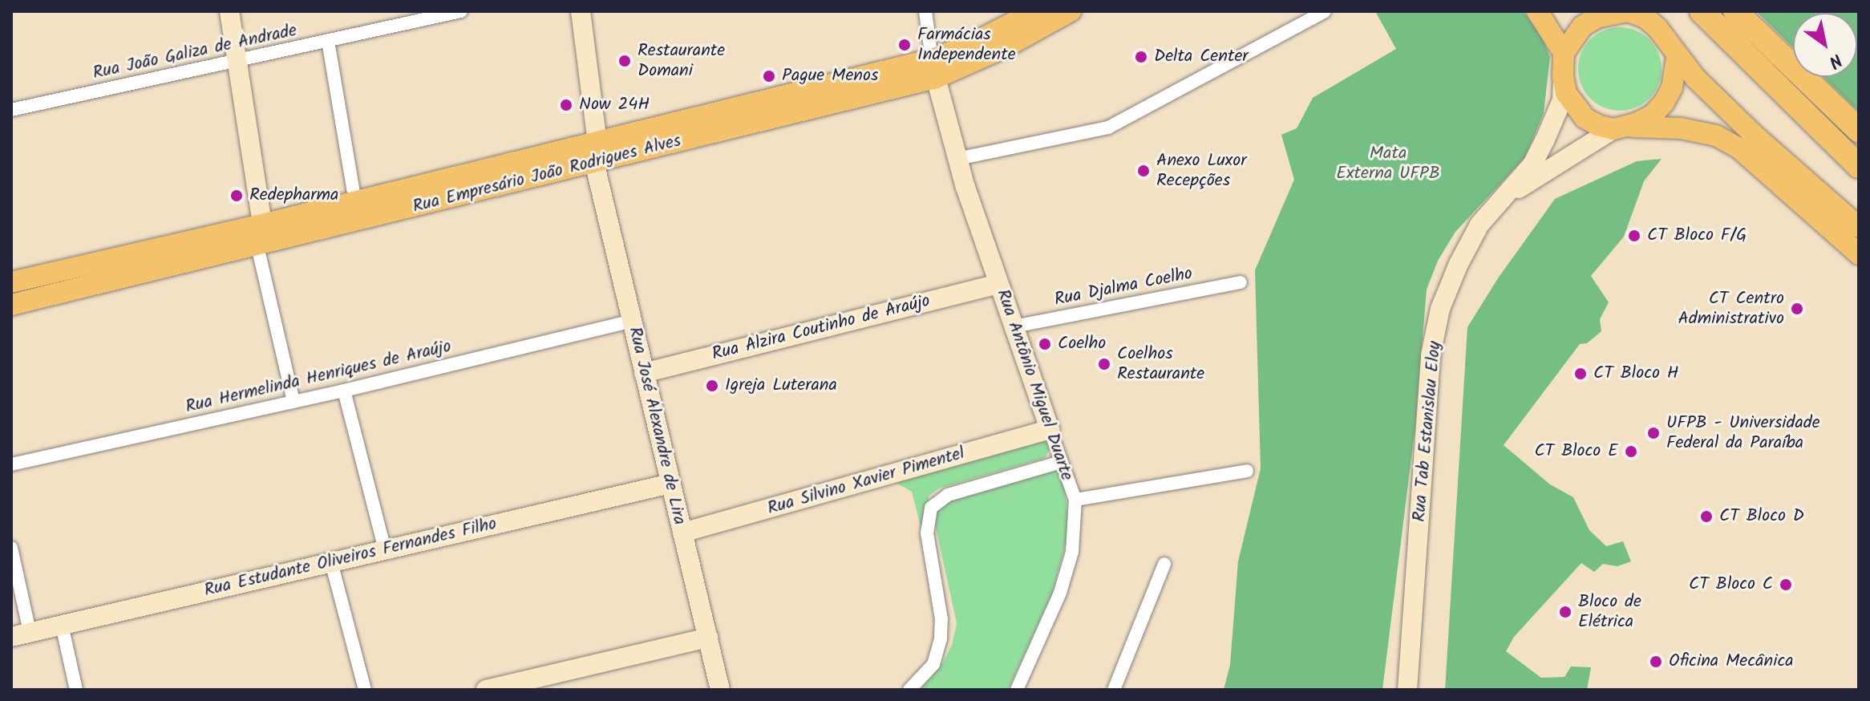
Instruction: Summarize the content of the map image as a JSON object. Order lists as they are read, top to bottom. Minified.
{"streets":{"main road":["Rua Empresário João Rodrigues Alves"],"street":["Rua João Galiza de Andrade","Rua Djalma Coelho","Rua Alzira Coutinho de Araújo","Rua Hermelinda Henriques de Araújo","Rua Antônio Miguel Duarte","Rua José Alexandre de Lira","Rua Tab Estanislau Eloy","Rua Silvino Xavier Pimentel","Rua Estudante Oliveiros Fernandes Filho"]},"crossings":[["Rua Empresário João Rodrigues Alves","Rua Antônio Miguel Duarte"],["Rua Empresário João Rodrigues Alves","Rua José Alexandre de Lira"],["Rua Djalma Coelho","Rua Antônio Miguel Duarte"],["Rua Alzira Coutinho de Araújo","Rua Antônio Miguel Duarte"],["Rua Alzira Coutinho de Araújo","Rua José Alexandre de Lira"],["Rua Hermelinda Henriques de Araújo","Rua José Alexandre de Lira"],["Rua Antônio Miguel Duarte","Rua Silvino Xavier Pimentel"],["Rua José Alexandre de Lira","Rua Silvino Xavier Pimentel"],["Rua José Alexandre de Lira","Rua Estudante Oliveiros Fernandes Filho"]],"parks":["Mata Externa UFPB"],"places":["Farmácias Independente","Delta Center","Restaurante Domani","Pague Menos","Now 24H","Anexo Luxor Recepções","Redepharma","CT Bloco F/G","CT Centro Administrativo","Coelho","Coelhos Restaurante","CT Bloco H","Igreja Luterana","UFPB - Universidade Federal da Paraíba","CT Bloco E","CT Bloco D","CT Bloco C","Bloco de Elétrica","Oficina Mecânica"],"north":"bottom right"}
